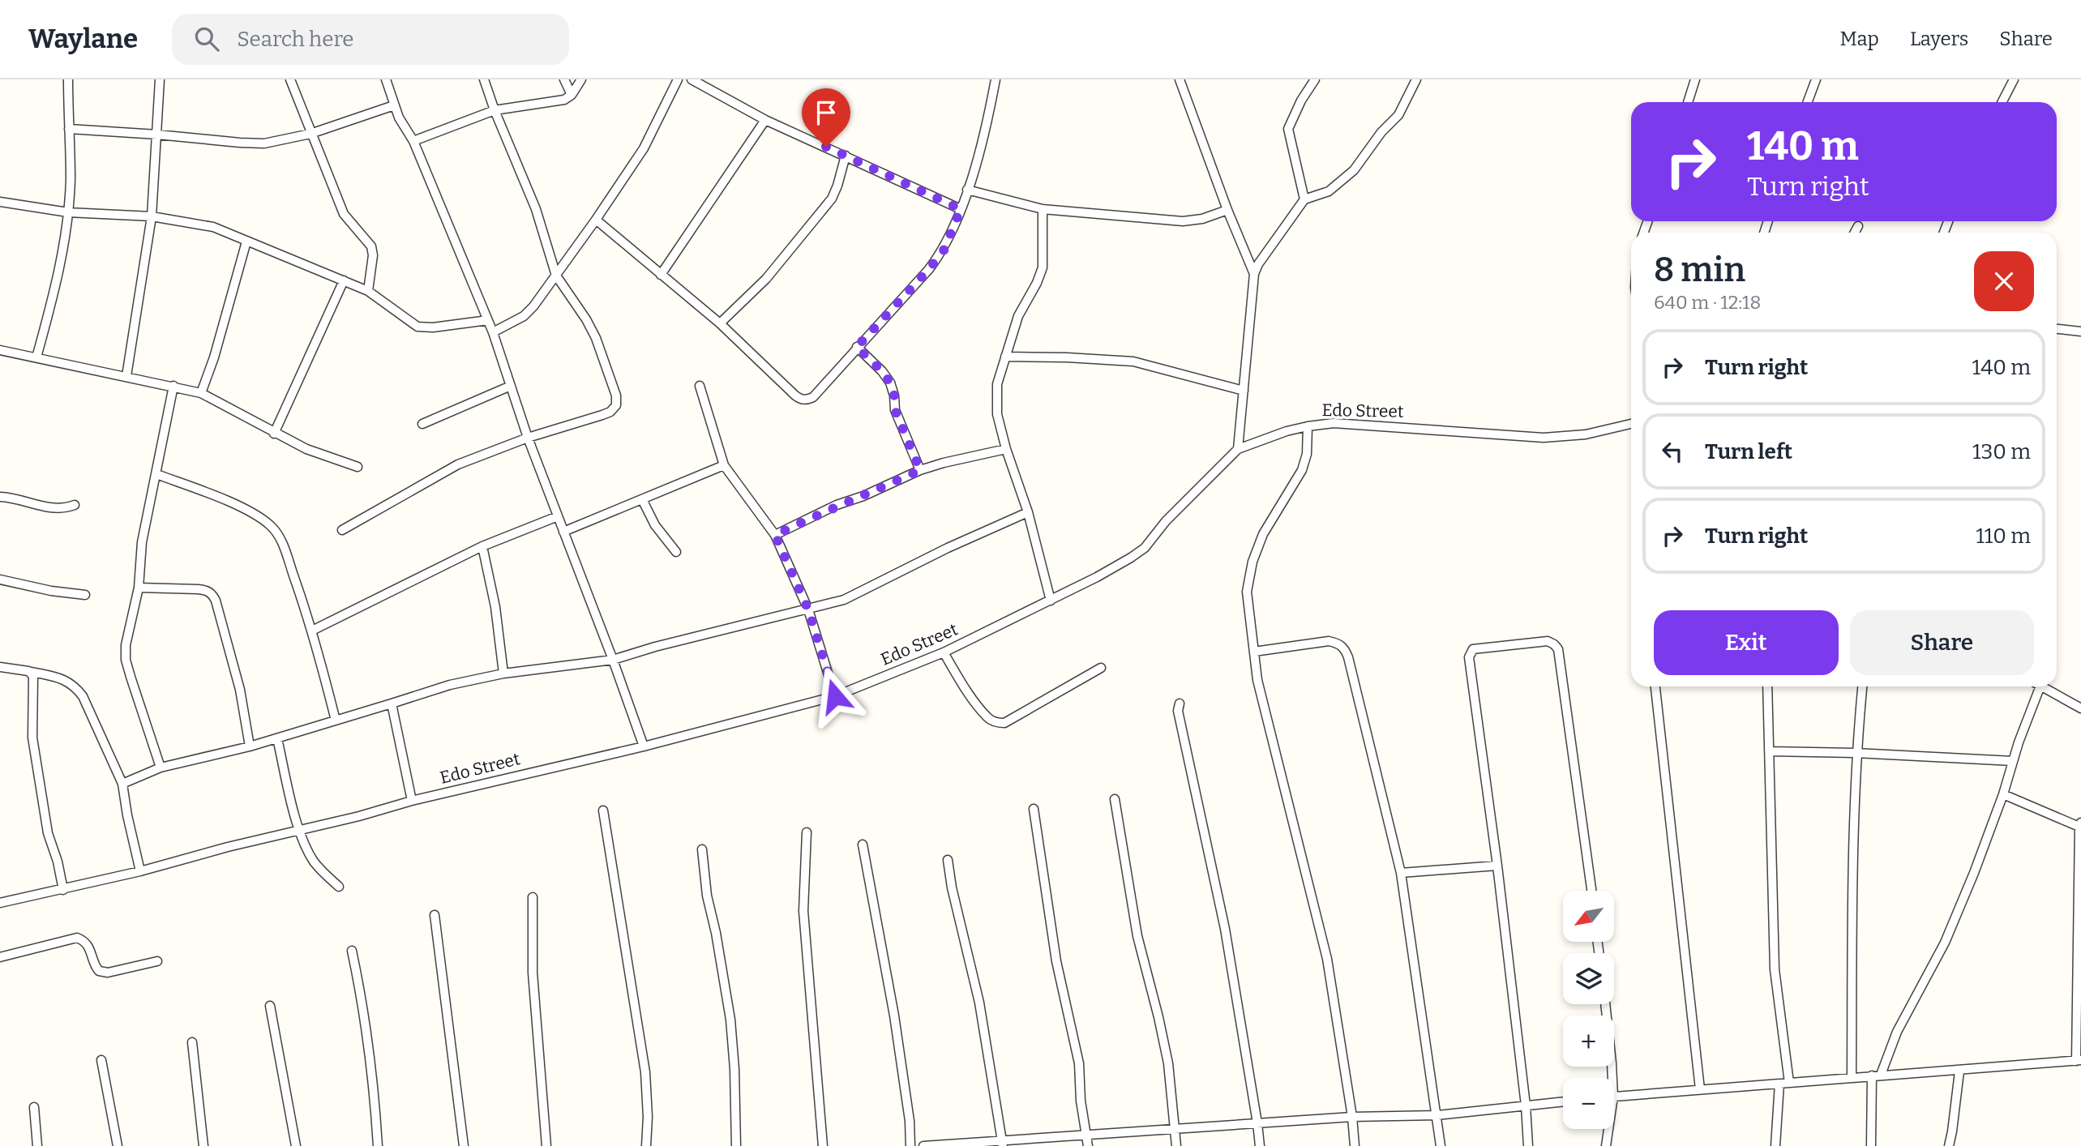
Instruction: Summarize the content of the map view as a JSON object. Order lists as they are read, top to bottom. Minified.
{"streets":{"street":["Edo Street"]},"north":"bottom left","page":{"header":"Waylane","search":"Search here","nav":["Map","Layers","Share"],"turn":["140 m","Turn right"],"heading":["8 min","640 m · 12:18"],"list":[{"name":"Turn right","value":"140 m"},{"name":"Turn left","value":"130 m"},{"name":"Turn right","value":"110 m"}],"buttons":["Exit","Share"],"map_buttons":["+","−"]}}
